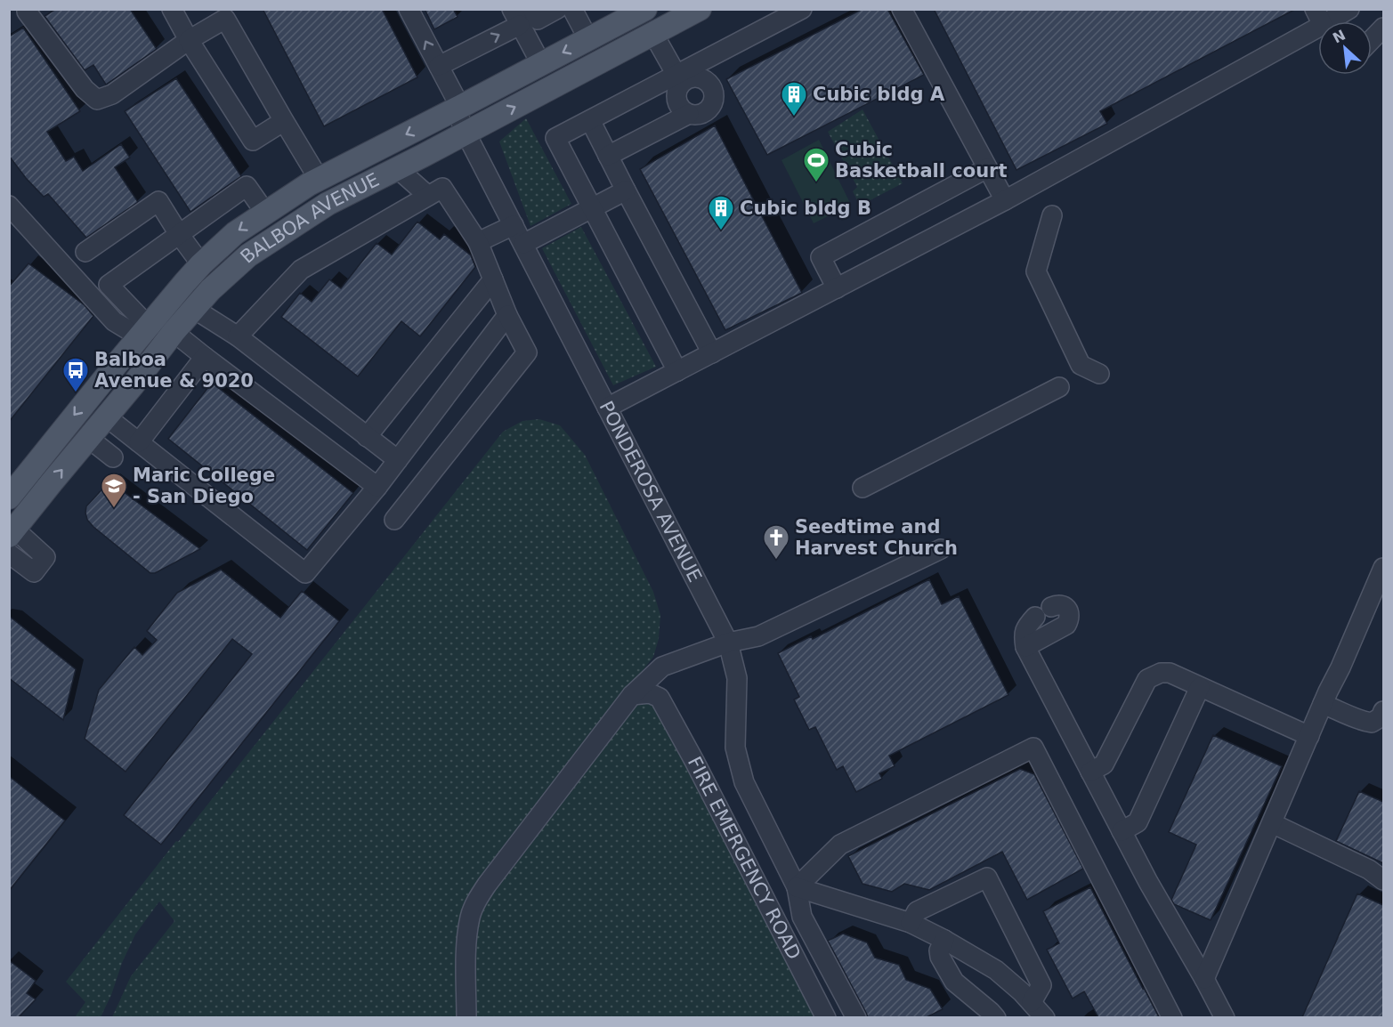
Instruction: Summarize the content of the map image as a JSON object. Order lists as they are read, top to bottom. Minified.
{"streets":{"main road":["BALBOA AVENUE"],"street":["PONDEROSA AVENUE","FIRE EMERGENCY ROAD"]},"crossings":[["BALBOA AVENUE","PONDEROSA AVENUE"]],"places":{"building":["Cubic bldg A","Cubic bldg B"],"sports":["Cubic Basketball court"],"bus stop":["Balboa Avenue & 9020"],"school or university":["Maric College - San Diego"],"church":["Seedtime and Harvest Church"]},"north":"top left"}
